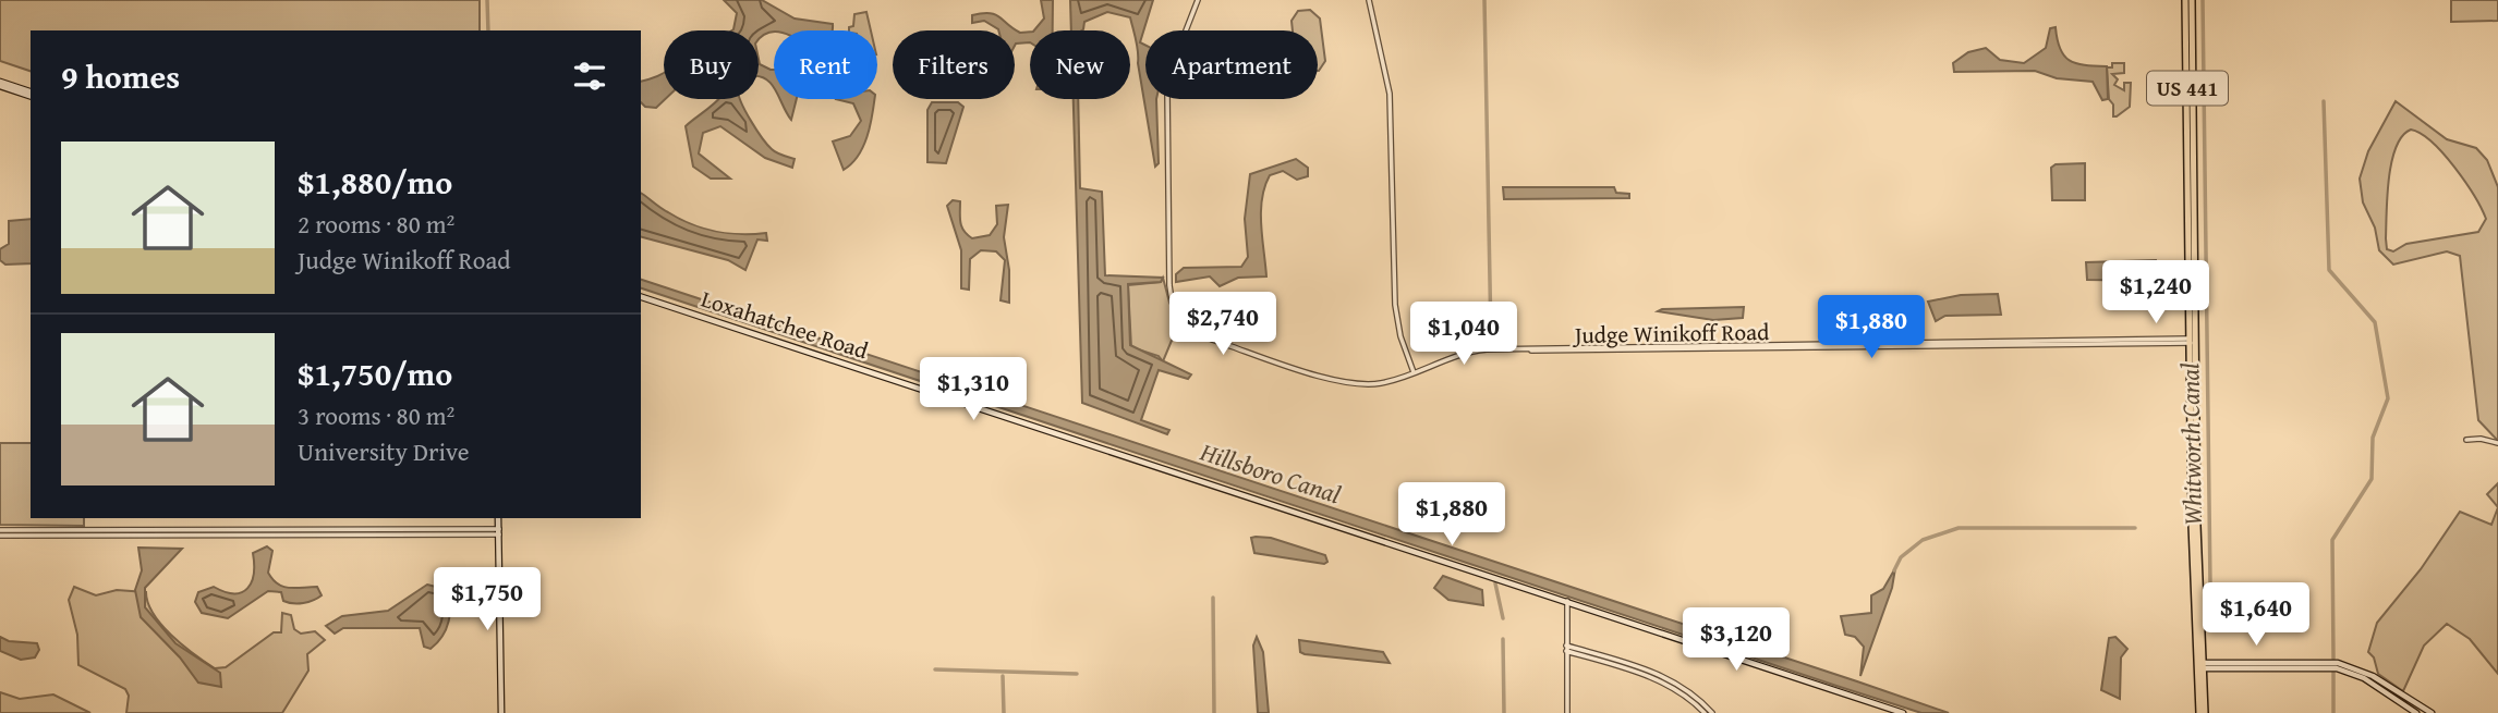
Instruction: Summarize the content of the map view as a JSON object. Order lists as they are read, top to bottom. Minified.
{"streets":{"main road":["US 441","Loxahatchee Road"],"street":["Judge Winikoff Road"]},"crossings":[["US 441","Judge Winikoff Road"]],"water":["Whitworth Canal","Hillsboro Canal"],"page":{"chip":["Buy","Rent","Filters","New","Apartment"],"heading":"9 homes","list":[{"name":"$1,880/mo","note":"2 rooms · 80 m² · Judge Winikoff Road"},{"name":"$1,750/mo","note":"3 rooms · 80 m² · University Drive"}],"price":["$1,240","$2,740","$1,880","$1,040","$1,310","$1,880","$1,750","$1,640","$3,120"]}}
